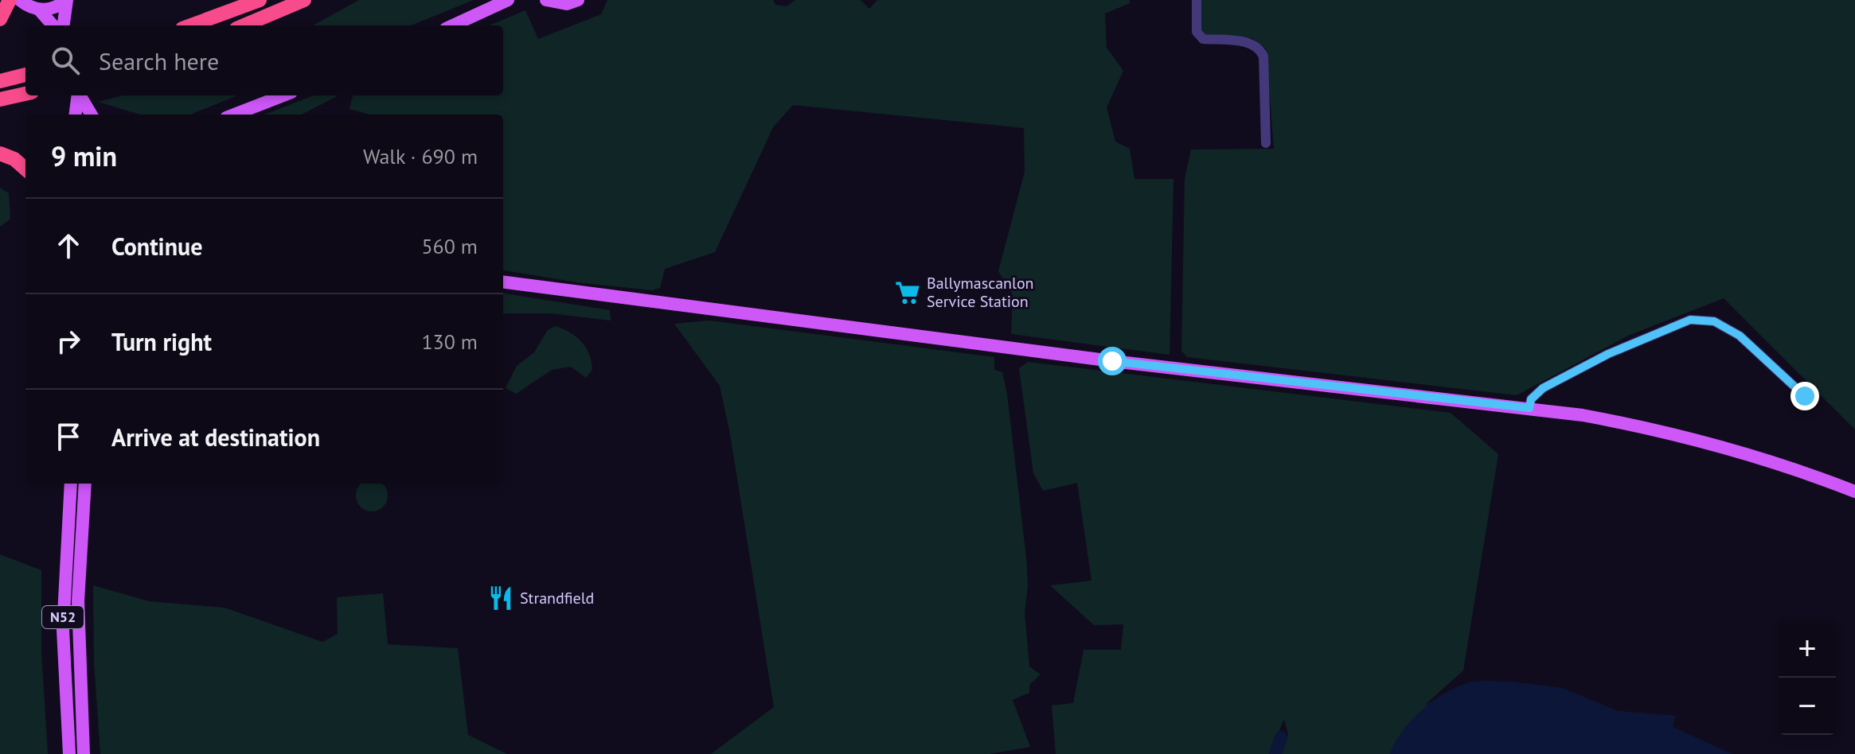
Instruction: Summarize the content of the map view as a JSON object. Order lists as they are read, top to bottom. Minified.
{"streets":{"main road":["N52"]},"places":{"supermarket":["Ballymascanlon Service Station"],"restaurant":["Strandfield"]},"page":{"search":"Search here","heading":["9 min","Walk · 690 m"],"list":[["Continue","560 m"],["Turn right","130 m"],"Arrive at destination"],"map_buttons":["+","−"]}}
